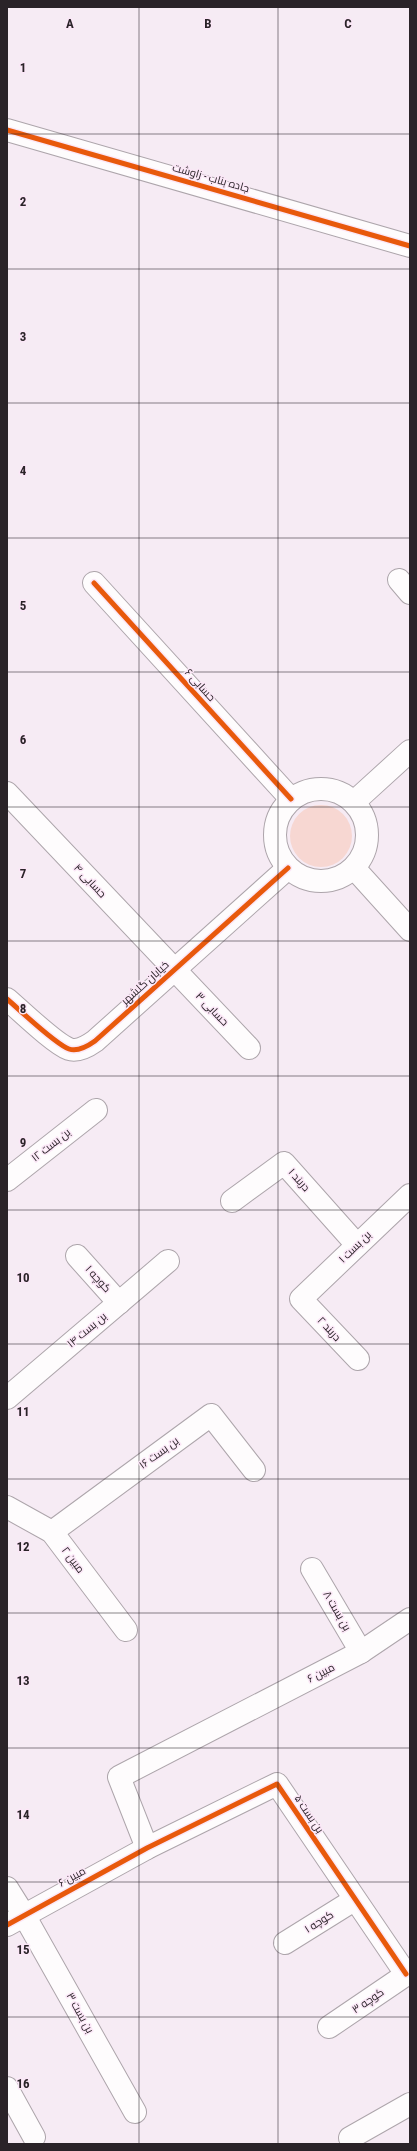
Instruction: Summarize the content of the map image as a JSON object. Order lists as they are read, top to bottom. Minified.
{"streets":{"street":["جاده بناب - زاوشت","حسابی ۶","حسابی ۴","خیابان گلشهر","حسابی ۳","بن بست ۱۲","دربند ۱","بن بست ۱","کوچه ۱","دربند ۲","بن بست ۱۴","بن بست ۱۶","مبین ۲","بن بست ۸","مبین ۶","بن بست ۵","کوچه ۳","بن بست ۳"]},"crossings":[["حسابی ۶","خیابان گلشهر"],["حسابی ۴","خیابان گلشهر"],["حسابی ۴","حسابی ۳"],["خیابان گلشهر","حسابی ۳"],["دربند ۱","بن بست ۱"],["بن بست ۱","دربند ۲"],["کوچه ۱","بن بست ۱۴"],["کوچه ۱","بن بست ۵"],["بن بست ۱۶","مبین ۲"],["بن بست ۸","مبین ۶"],["مبین ۶","بن بست ۵"],["مبین ۶","بن بست ۳"],["بن بست ۵","کوچه ۳"]],"grid":{"columns":["A","B","C"],"rows":["1","2","3","4","5","6","7","8","9","10","11","12","13","14","15","16"]}}
